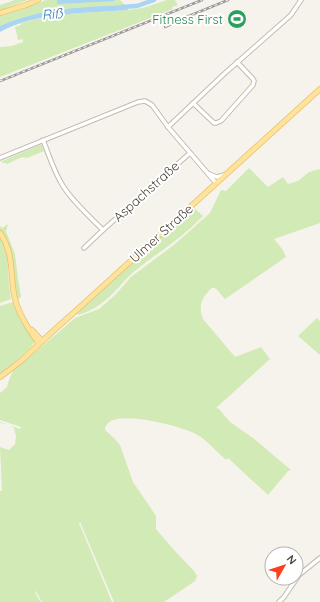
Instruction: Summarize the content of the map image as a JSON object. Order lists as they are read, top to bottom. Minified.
{"streets":{"main road":["Ulmer Straße"],"street":["Aspachstraße"]},"water":["Riß"],"places":{"sports":["Fitness First"]},"north":"top right"}
